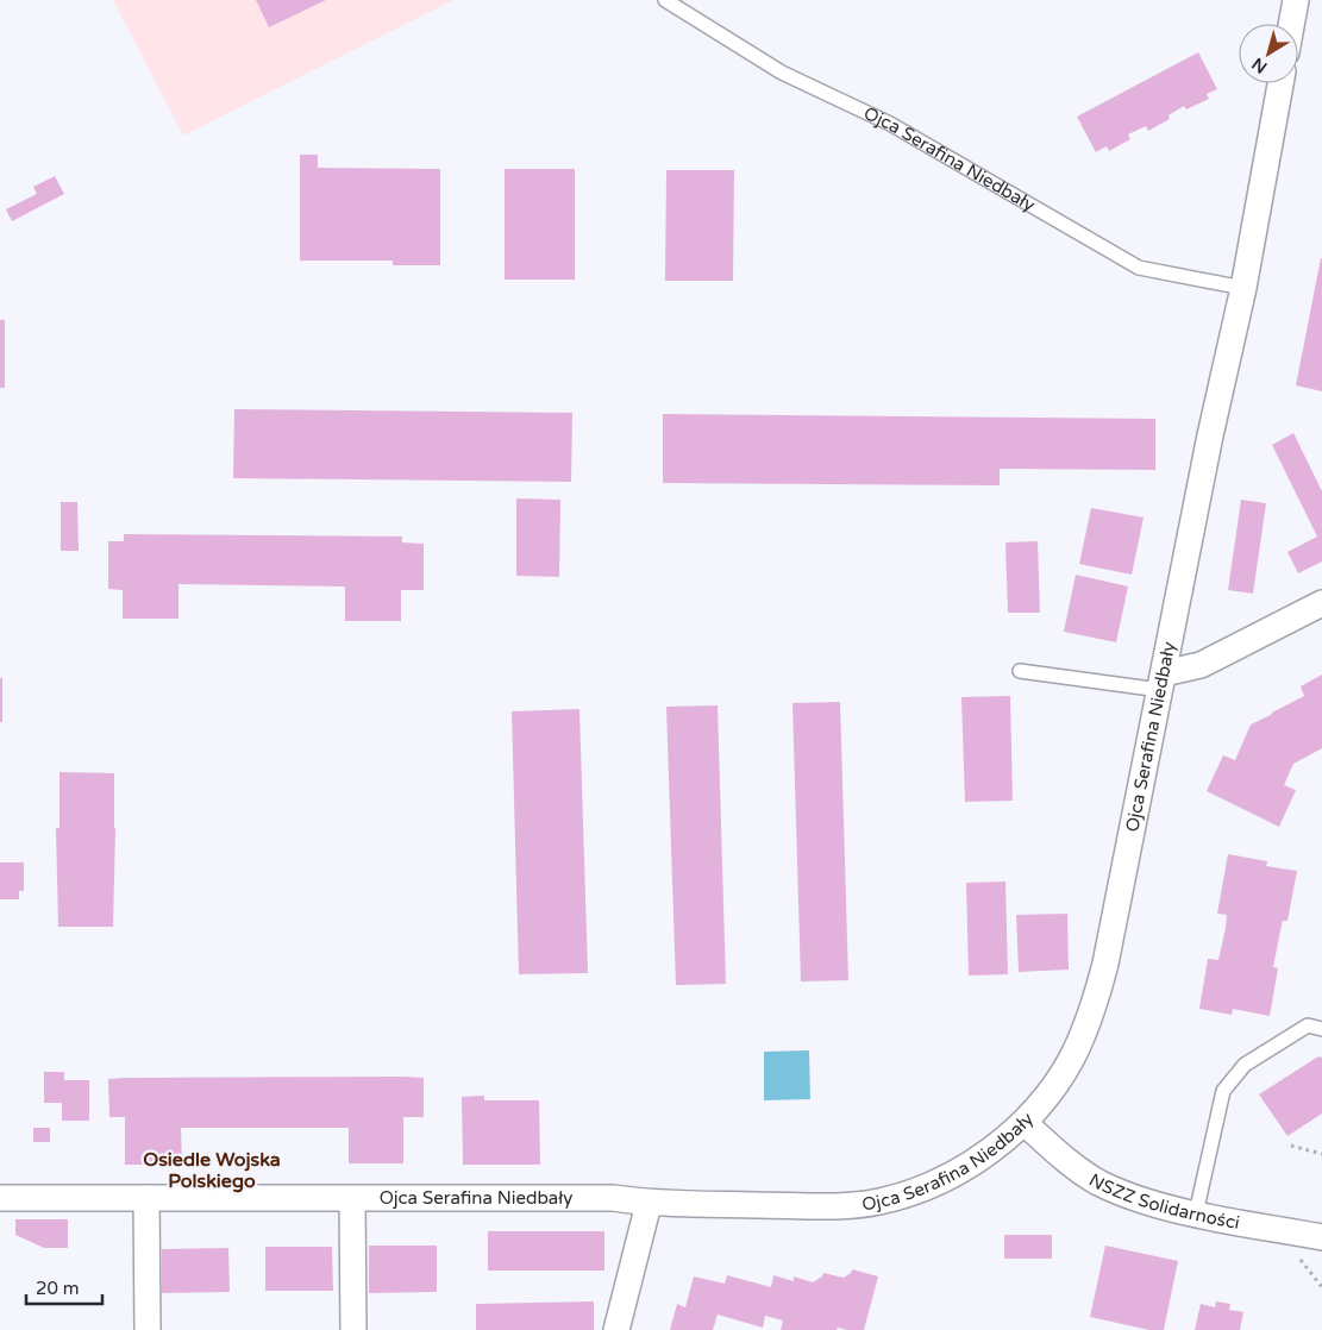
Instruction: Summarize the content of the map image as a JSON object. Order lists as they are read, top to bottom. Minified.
{"streets":{"street":["Ojca Serafina Niedbały","NSZZ Solidarności"]},"crossings":[["Ojca Serafina Niedbały","NSZZ Solidarności"]],"districts":["Osiedle Wojska Polskiego"],"scale_bar":"20 m","north":"bottom left"}
